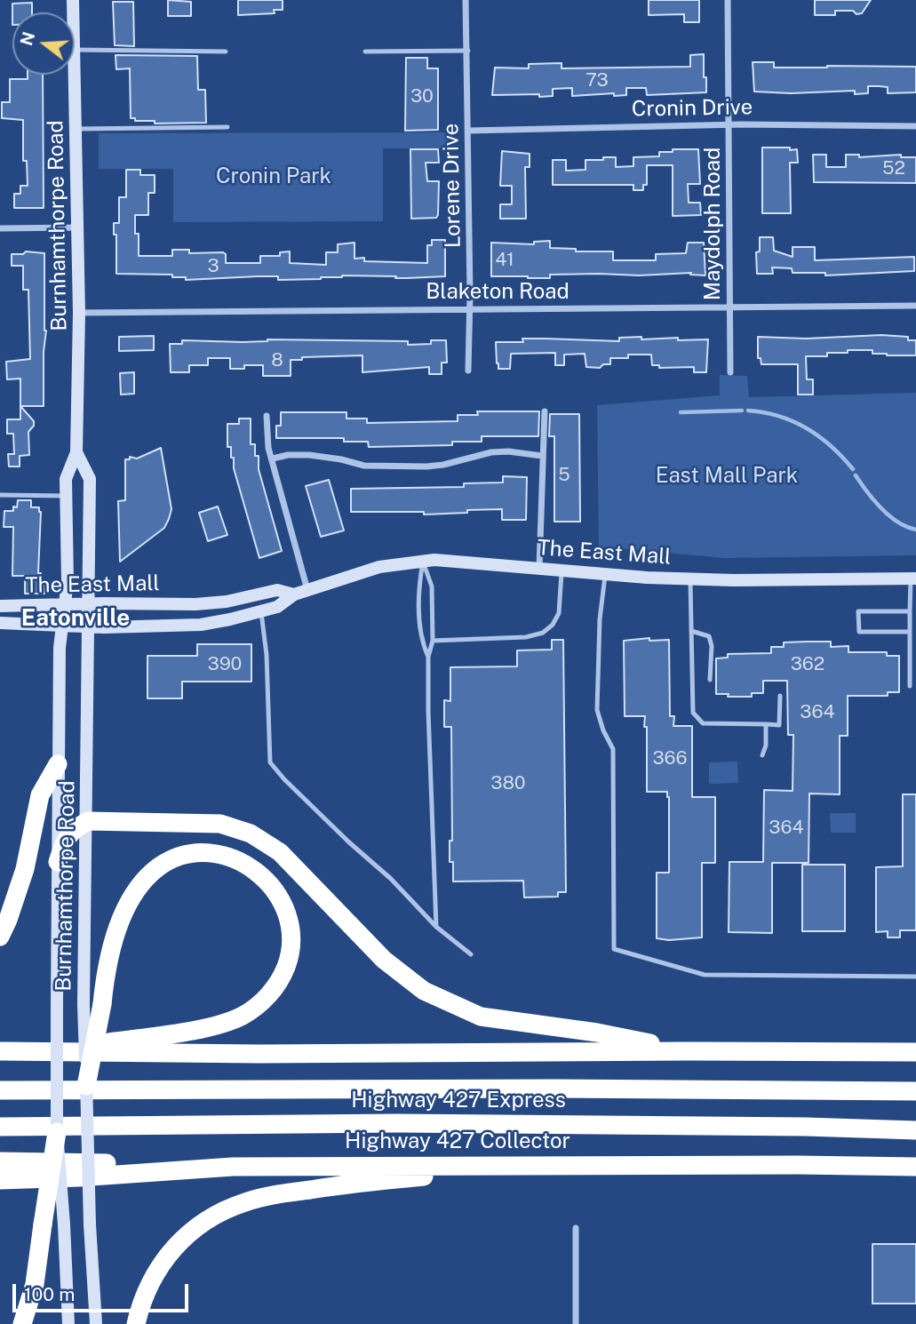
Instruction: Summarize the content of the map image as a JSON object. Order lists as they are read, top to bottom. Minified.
{"streets":{"highway":["Highway 427 Express","Highway 427 Collector"],"main road":["Burnhamthorpe Road","The East Mall"],"street":["Cronin Drive","Lorene Drive","Maydolph Road","Blaketon Road"]},"crossings":[["Cronin Drive","Lorene Drive"],["Cronin Drive","Maydolph Road"],["Lorene Drive","Blaketon Road"],["Maydolph Road","Blaketon Road"],["Burnhamthorpe Road","Blaketon Road"],["Burnhamthorpe Road","The East Mall"]],"districts":["Eatonville"],"parks":["Cronin Park","East Mall Park"],"house_numbers":["73","30","52","41","3","8","5","390","362","364","366","380","364"],"scale_bar":"100 m","north":"left"}
